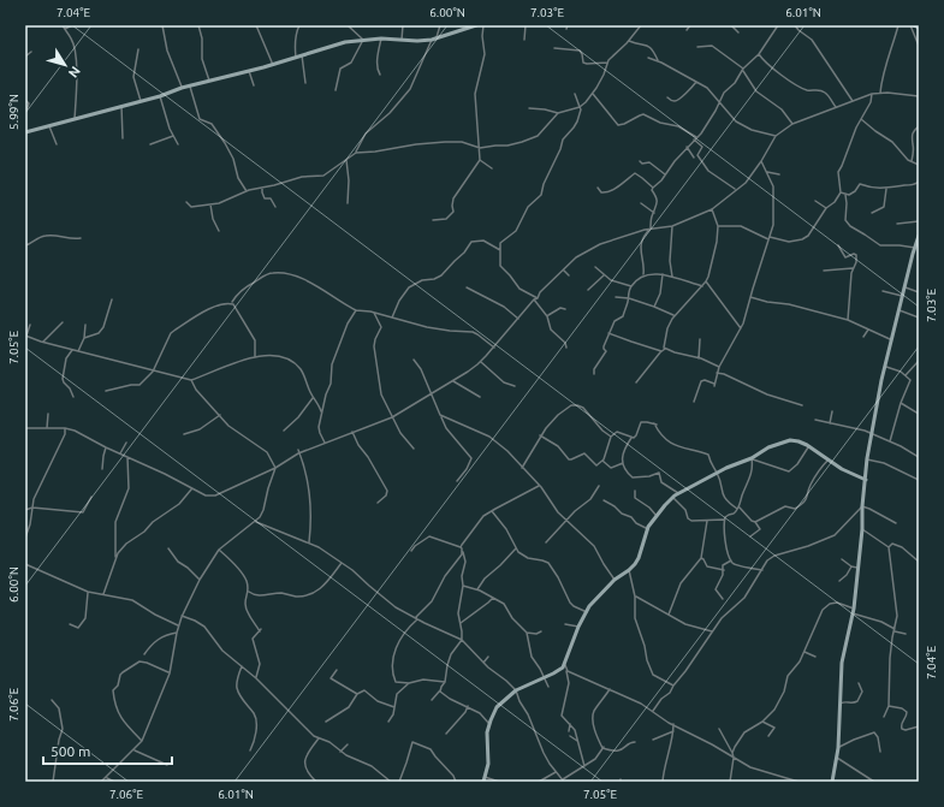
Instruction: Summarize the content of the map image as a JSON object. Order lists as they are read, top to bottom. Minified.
{"scale_bar":"500 m","north":"bottom right","coordinates":["7.04°E","6.00°N","7.03°E","6.01°N","5.99°N","7.05°E","7.06°E"]}
